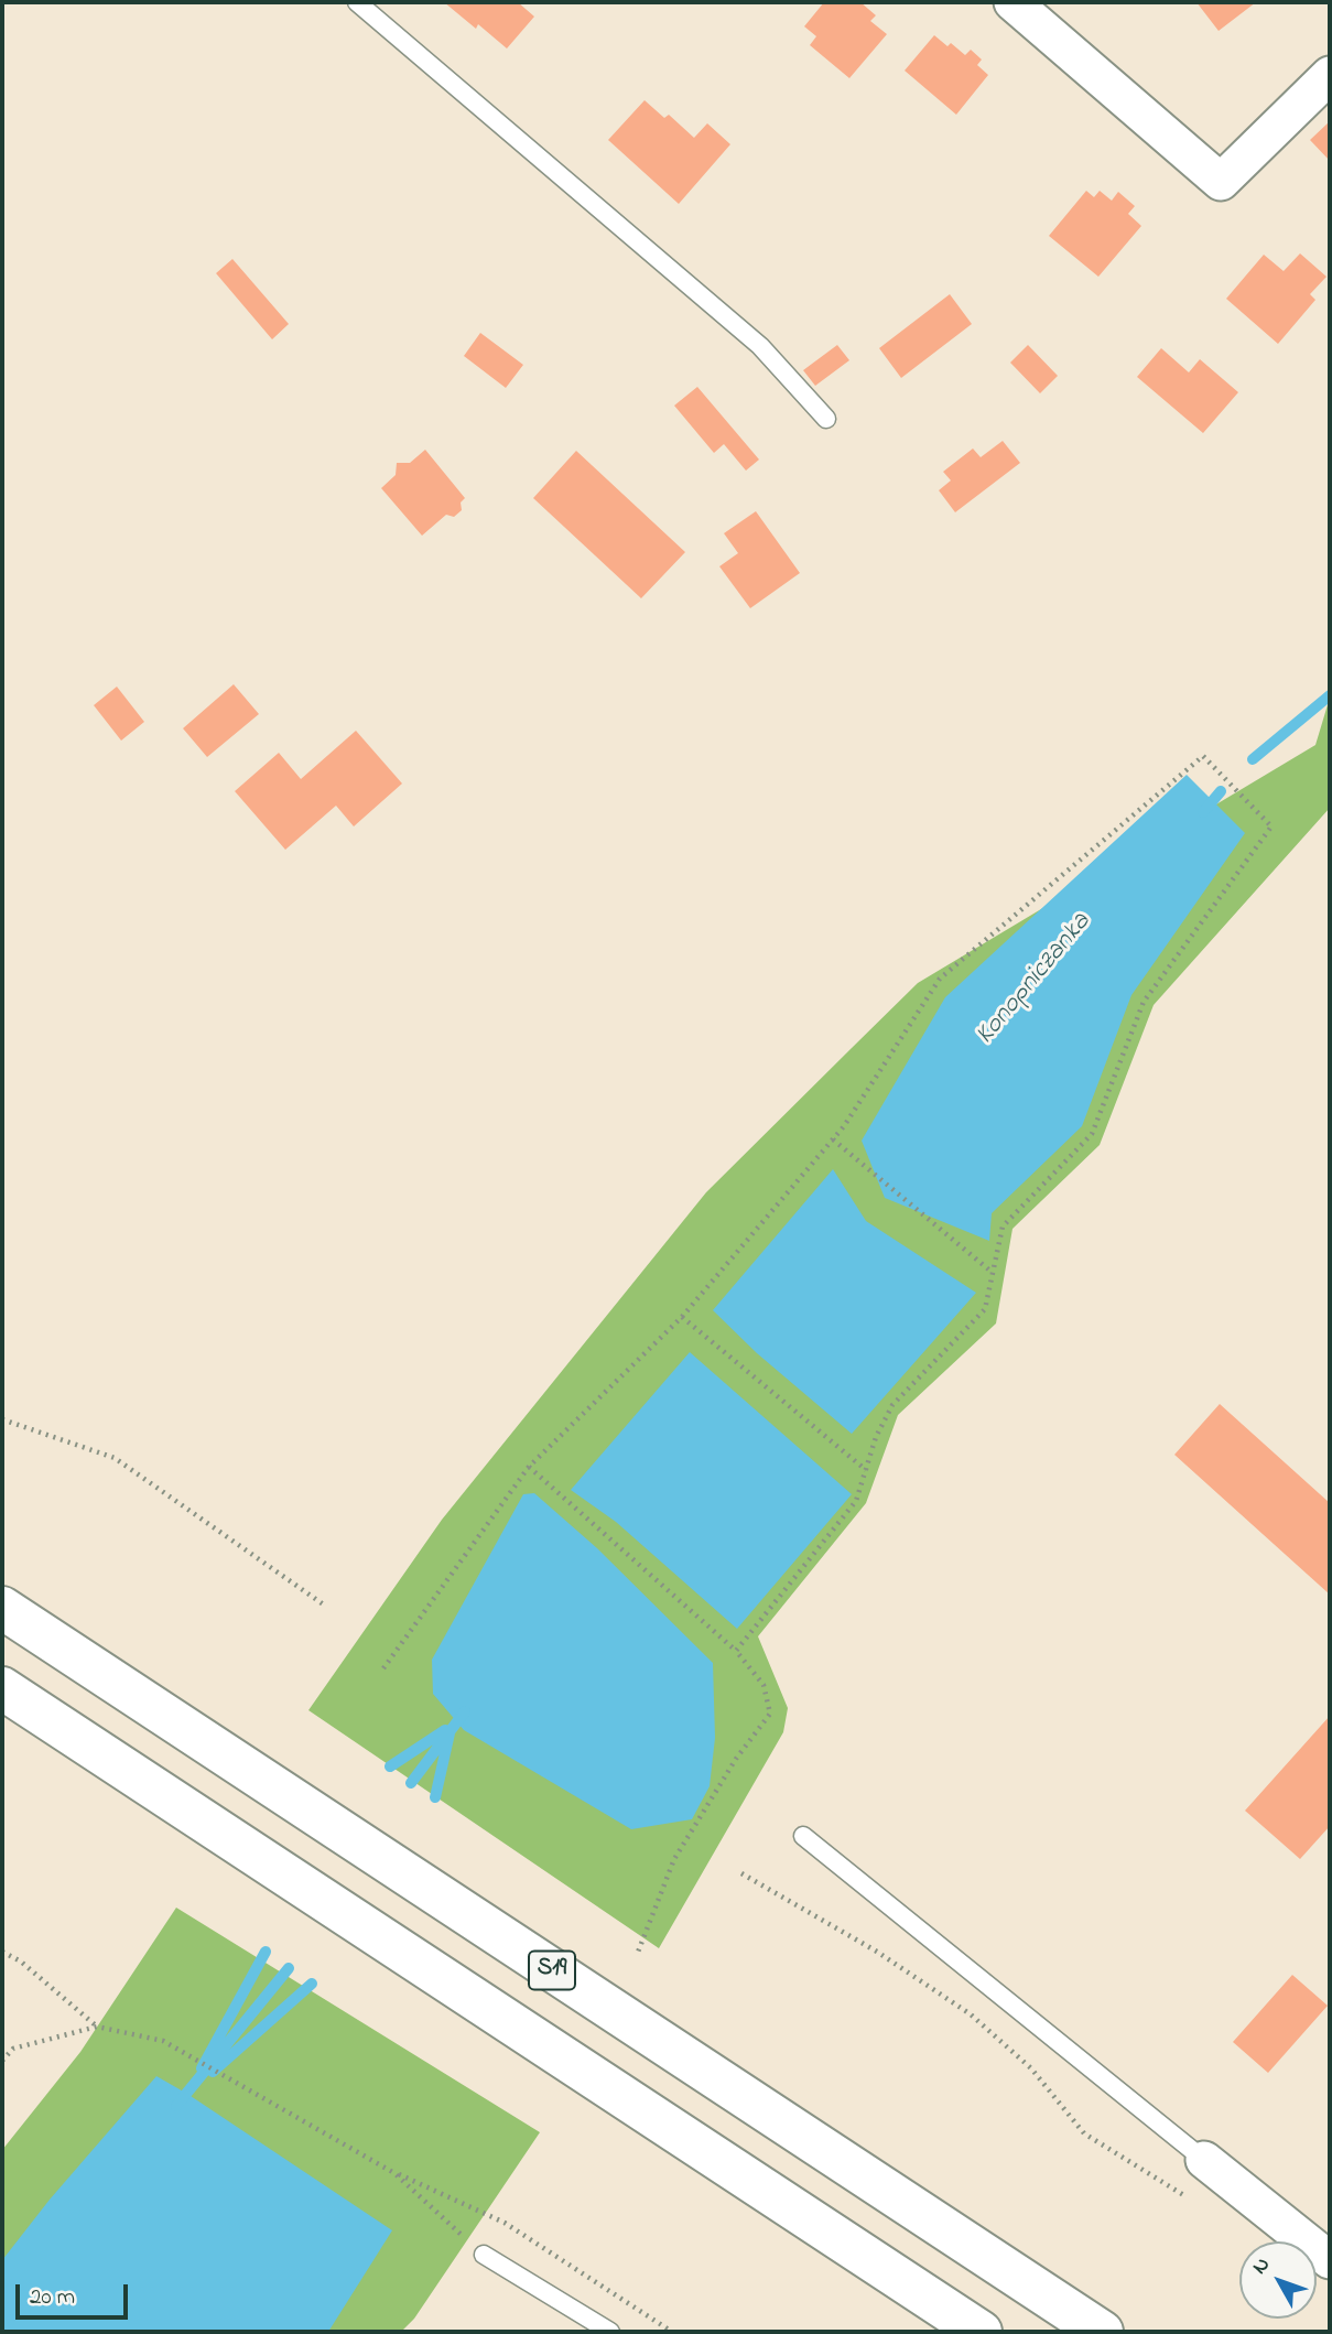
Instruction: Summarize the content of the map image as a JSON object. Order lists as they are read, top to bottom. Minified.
{"streets":{"highway":["S19"]},"water":["Konopniczanka"],"scale_bar":"20 m","north":"top left"}
